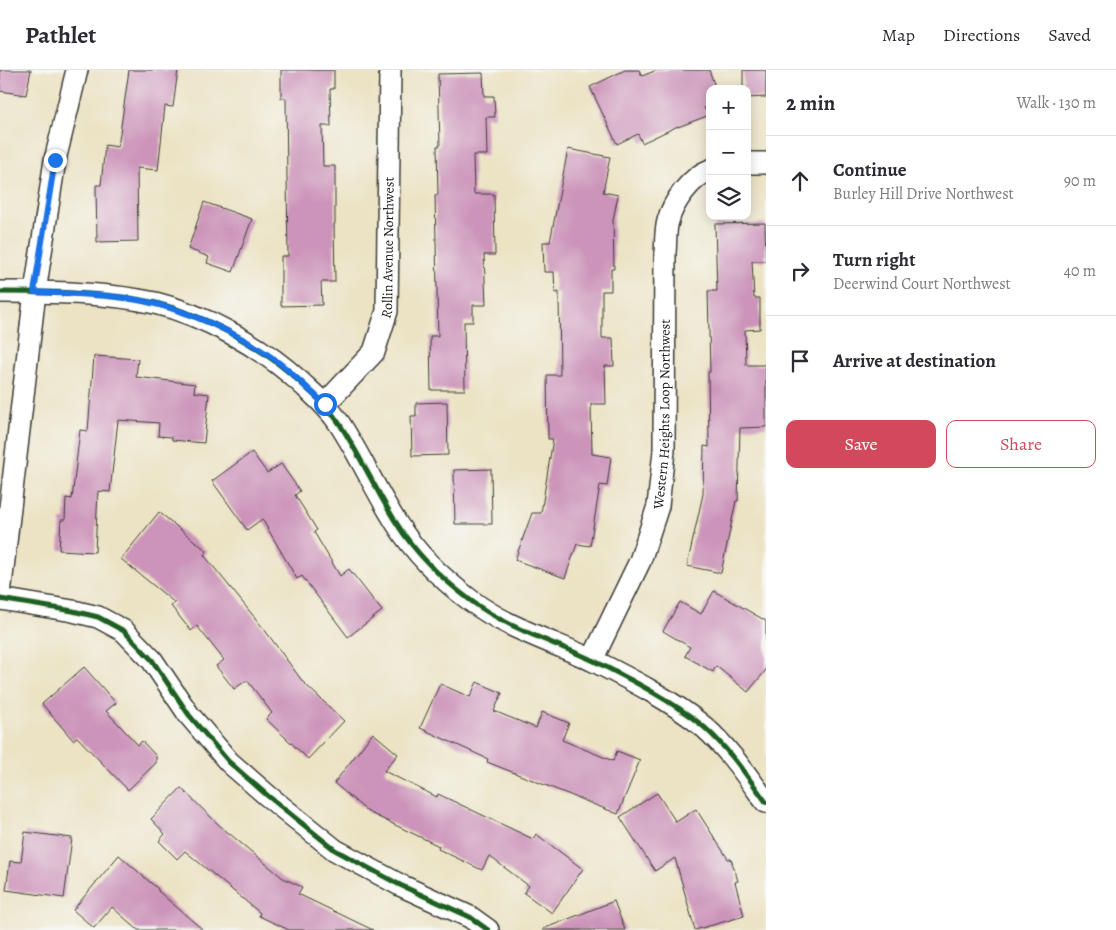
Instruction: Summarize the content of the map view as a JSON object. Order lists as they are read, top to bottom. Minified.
{"streets":{"street":["Rollin Avenue Northwest","Western Heights Loop Northwest"]},"page":{"header":"Pathlet","nav":["Map","Directions","Saved"],"heading":["2 min","Walk · 130 m"],"map_buttons":["+","−"],"list":[["Continue","Burley Hill Drive Northwest","90 m"],["Turn right","Deerwind Court Northwest","40 m"],"Arrive at destination"],"buttons":["Save","Share"]}}
